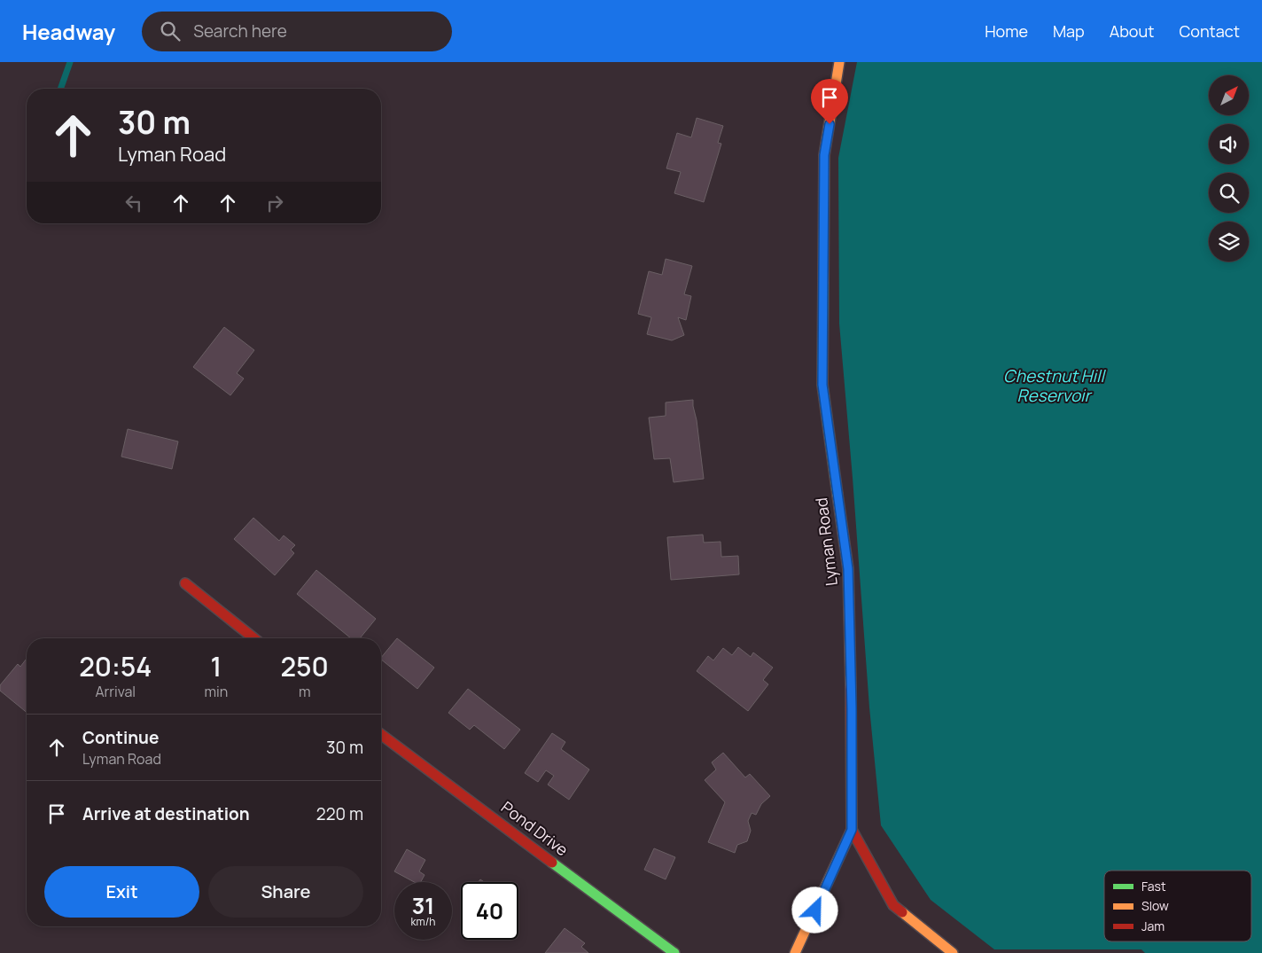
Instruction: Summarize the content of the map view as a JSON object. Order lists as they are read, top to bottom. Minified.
{"streets":{"street":["Lyman Road","Pond Drive"]},"water":["Chestnut Hill Reservoir"],"legend":["Fast","Slow","Jam"],"north":"top right","page":{"header":"Headway","search":"Search here","nav":["Home","Map","About","Contact"],"turn":["30 m","Lyman Road"],"eta":["20:54","Arrival","1","min","250","m"],"list":[{"name":"Continue","note":"Lyman Road","value":"30 m"},{"name":"Arrive at destination","value":"220 m"}],"buttons":["Exit","Share"],"speed":"31 km/h","limit":"40"}}
